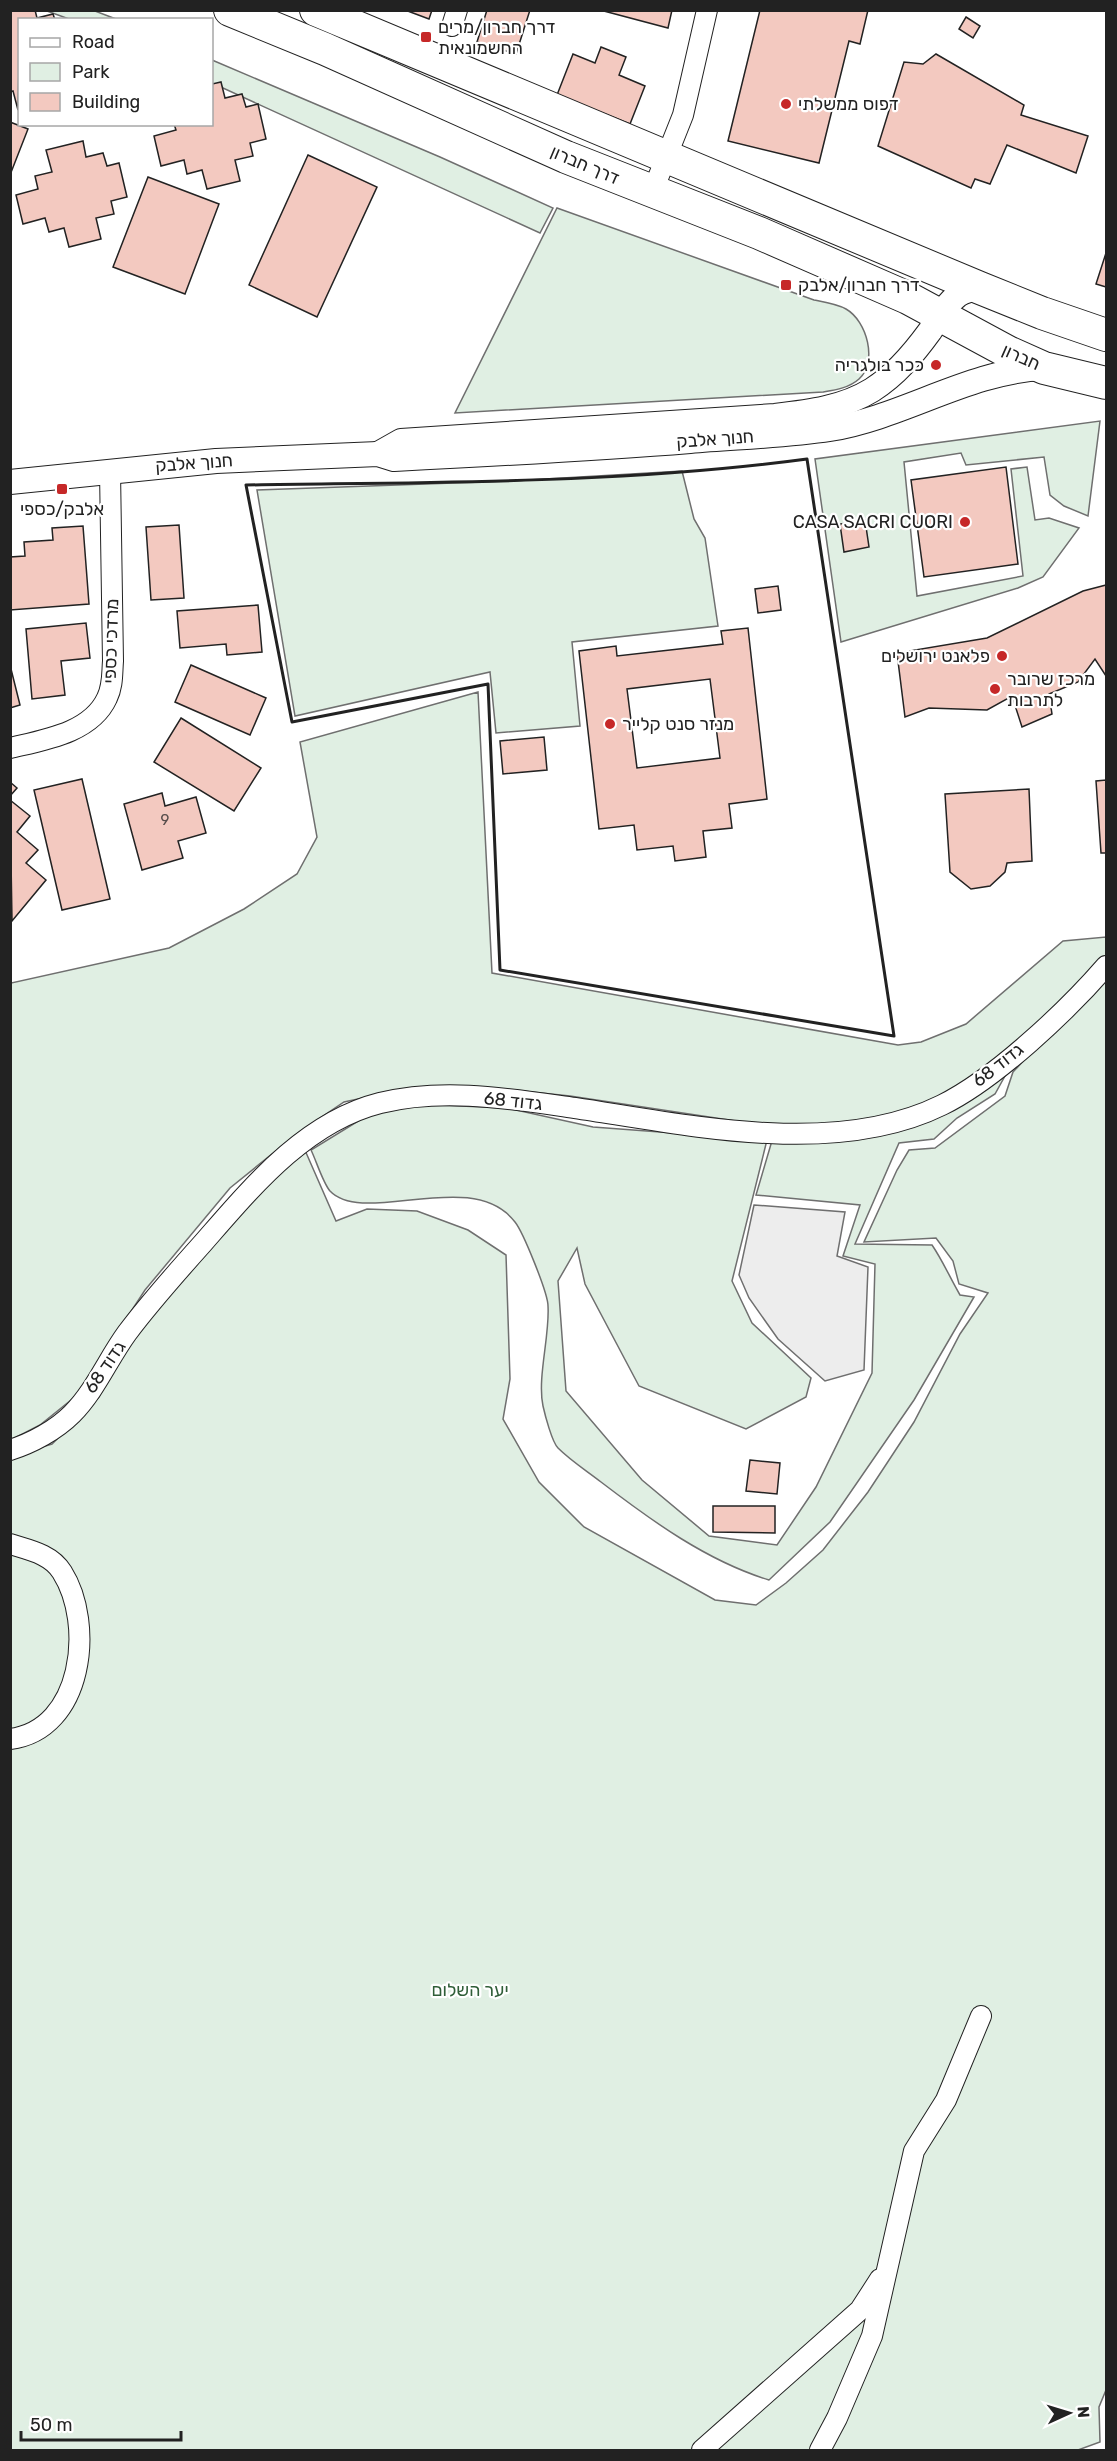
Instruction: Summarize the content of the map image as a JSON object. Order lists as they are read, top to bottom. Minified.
{"streets":{"highway":["דרך חברון","חברון"],"street":["חנוך אלבק","מרדכי כספי","גדוד 68"]},"crossings":[["דרך חברון","חברון"],["דרך חברון","חנוך אלבק"],["חברון","חנוך אלבק"],["חנוך אלבק","מרדכי כספי"]],"parks":["יער השלום"],"places":{"transit":["דרך חברון/מרים החשמונאית","דרך חברון/אלבק","אלבק/כספי"],"other":["דפוס ממשלתי","ככר בולגריה","CASA SACRI CUORI","פלאנט ירושלים","מרכז שרובר לתרבות","מנזר סנט קלייר"]},"house_numbers":["9"],"legend":["Road","Park","Building"],"scale_bar":"50 m","north":"right"}
